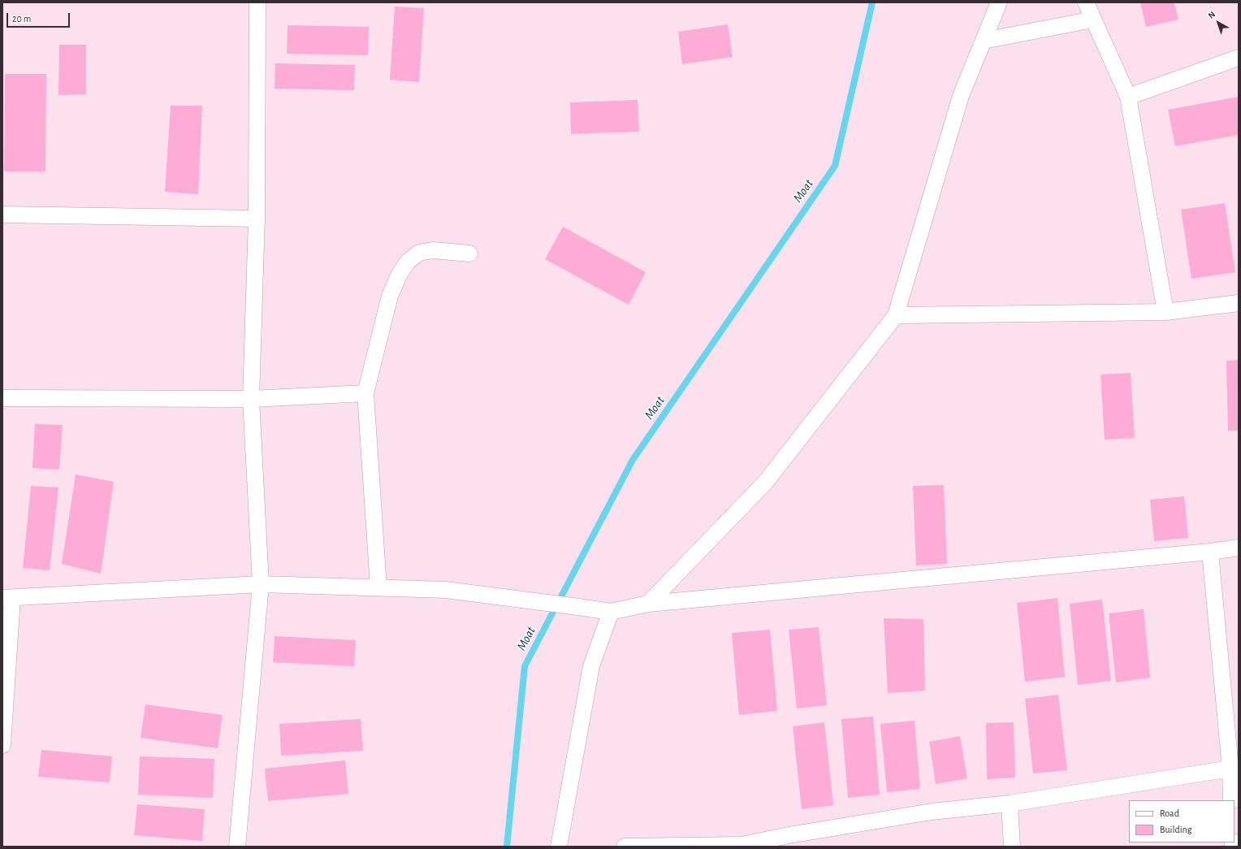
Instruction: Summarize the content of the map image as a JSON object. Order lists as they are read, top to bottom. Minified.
{"water":["Moat"],"legend":["Road","Building"],"scale_bar":"20 m","north":"top left"}
